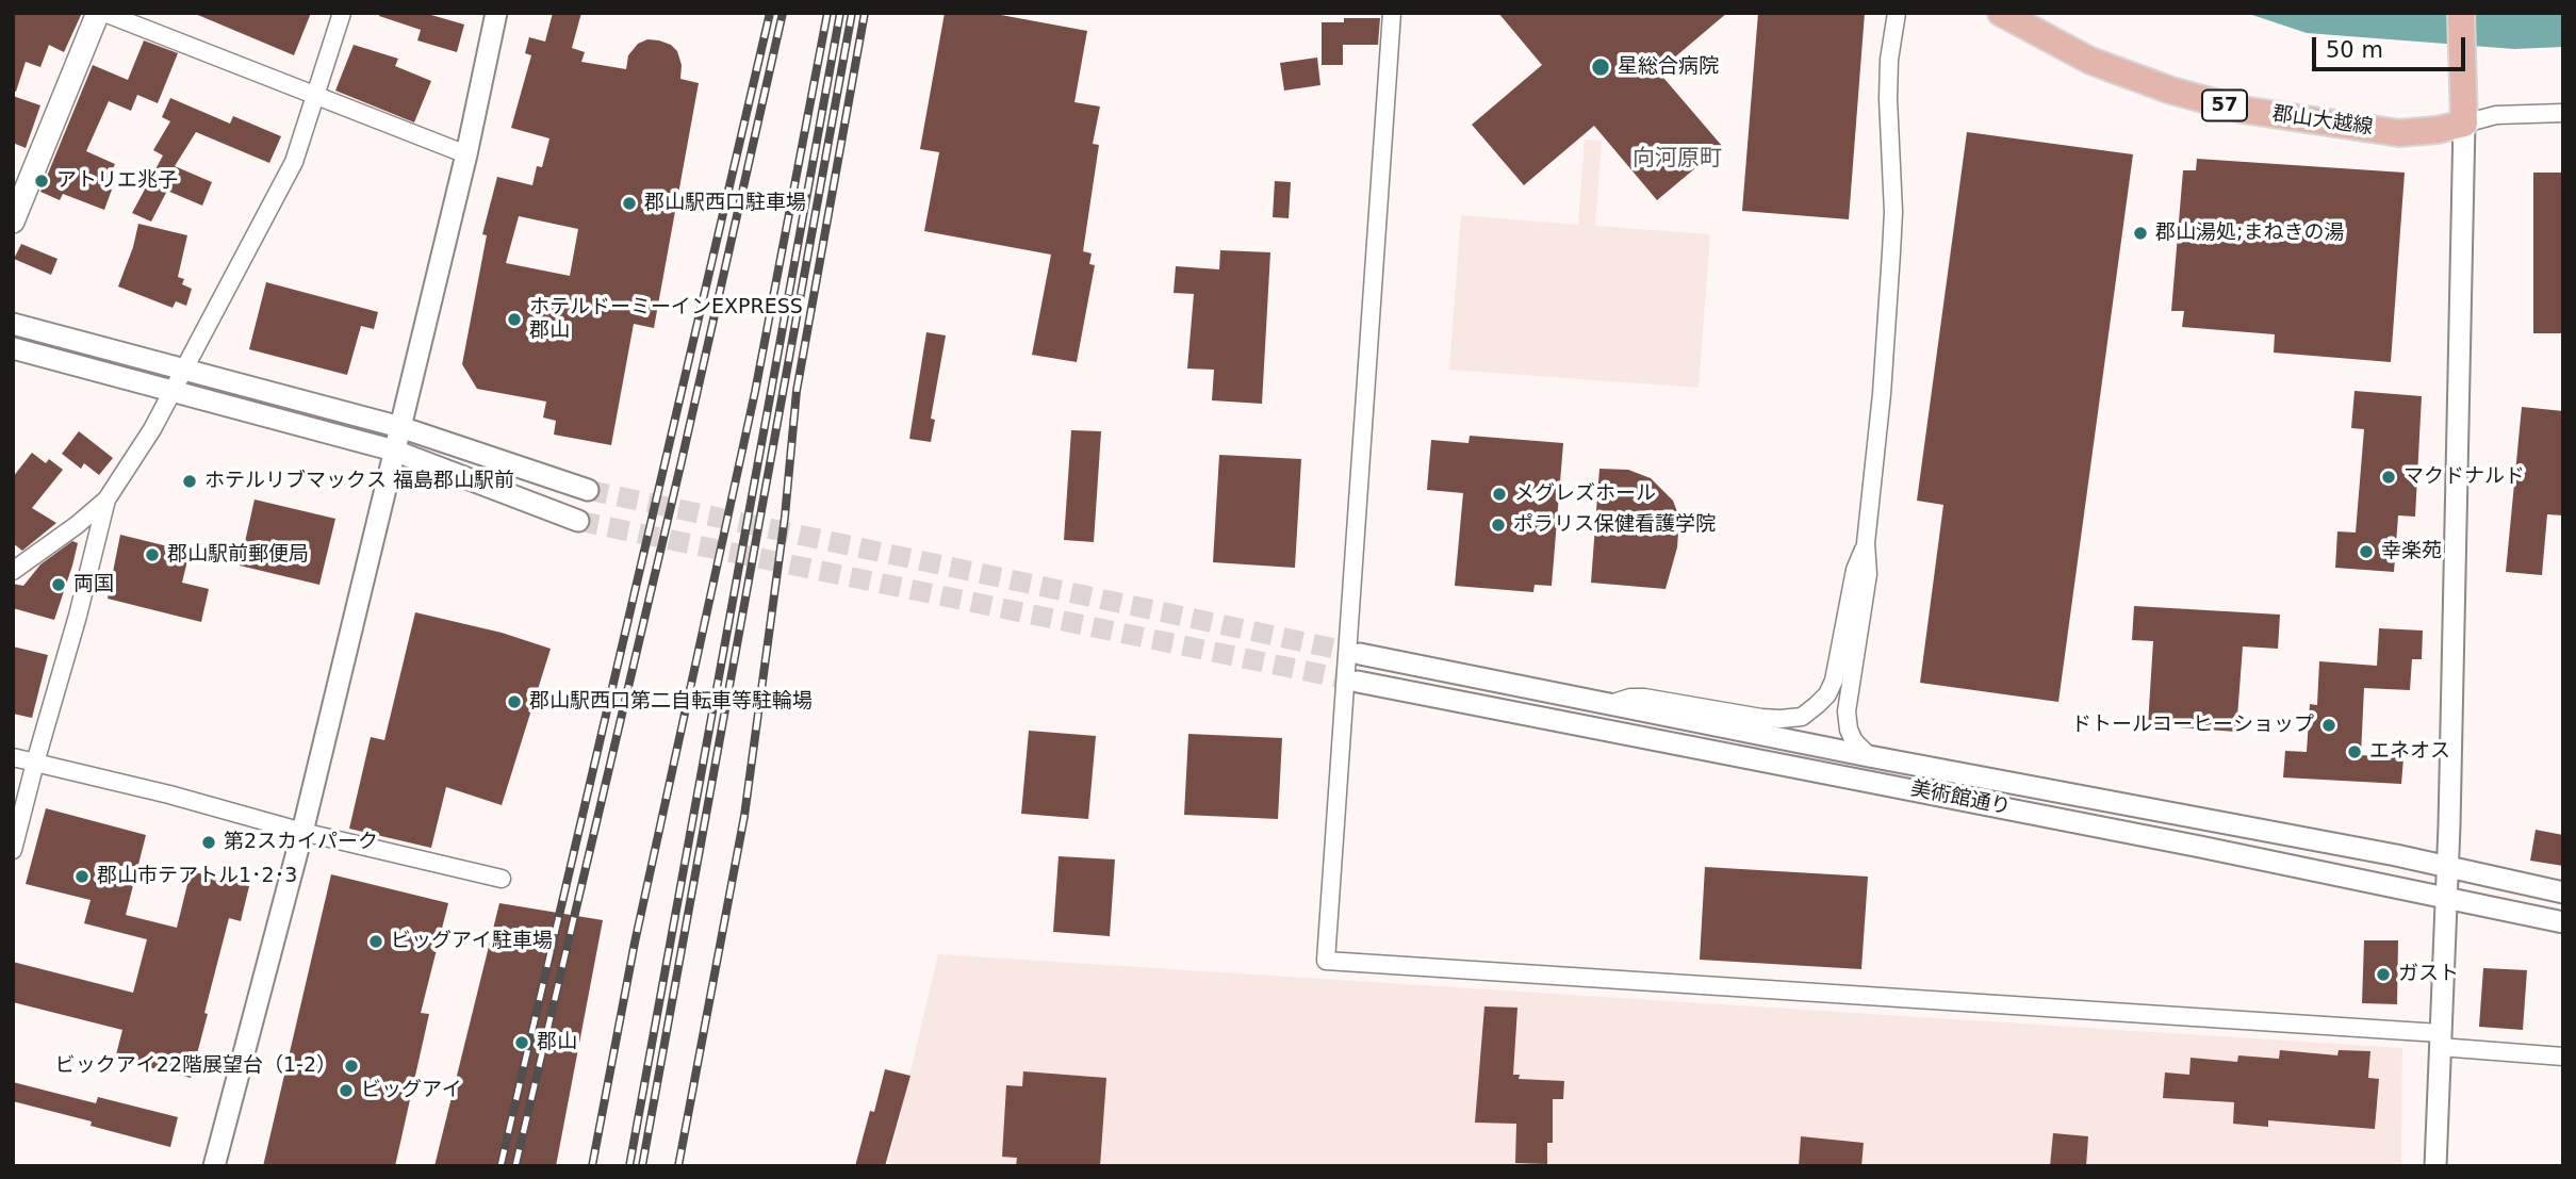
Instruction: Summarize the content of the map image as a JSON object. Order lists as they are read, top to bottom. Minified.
{"streets":{"main road":["57","郡山大越線"],"street":["美術館通り"]},"districts":["向河原町"],"places":["星総合病院","アトリエ兆子","郡山駅西口駐車場","郡山湯処;まねきの湯","ホテルドーミーインEXPRESS 郡山","マクドナルド","ホテルリブマックス 福島郡山駅前","メグレズホール","ポラリス保健看護学院","幸楽苑","郡山駅前郵便局","両国","郡山駅西口第二自転車等駐輪場","ドトールコーヒーショップ","エネオス","第2スカイパーク","郡山市テアトル1･2･3","ビッグアイ駐車場","ガスト","郡山","ビックアイ22階展望台（1-2）","ビッグアイ"],"scale_bar":"50 m"}
